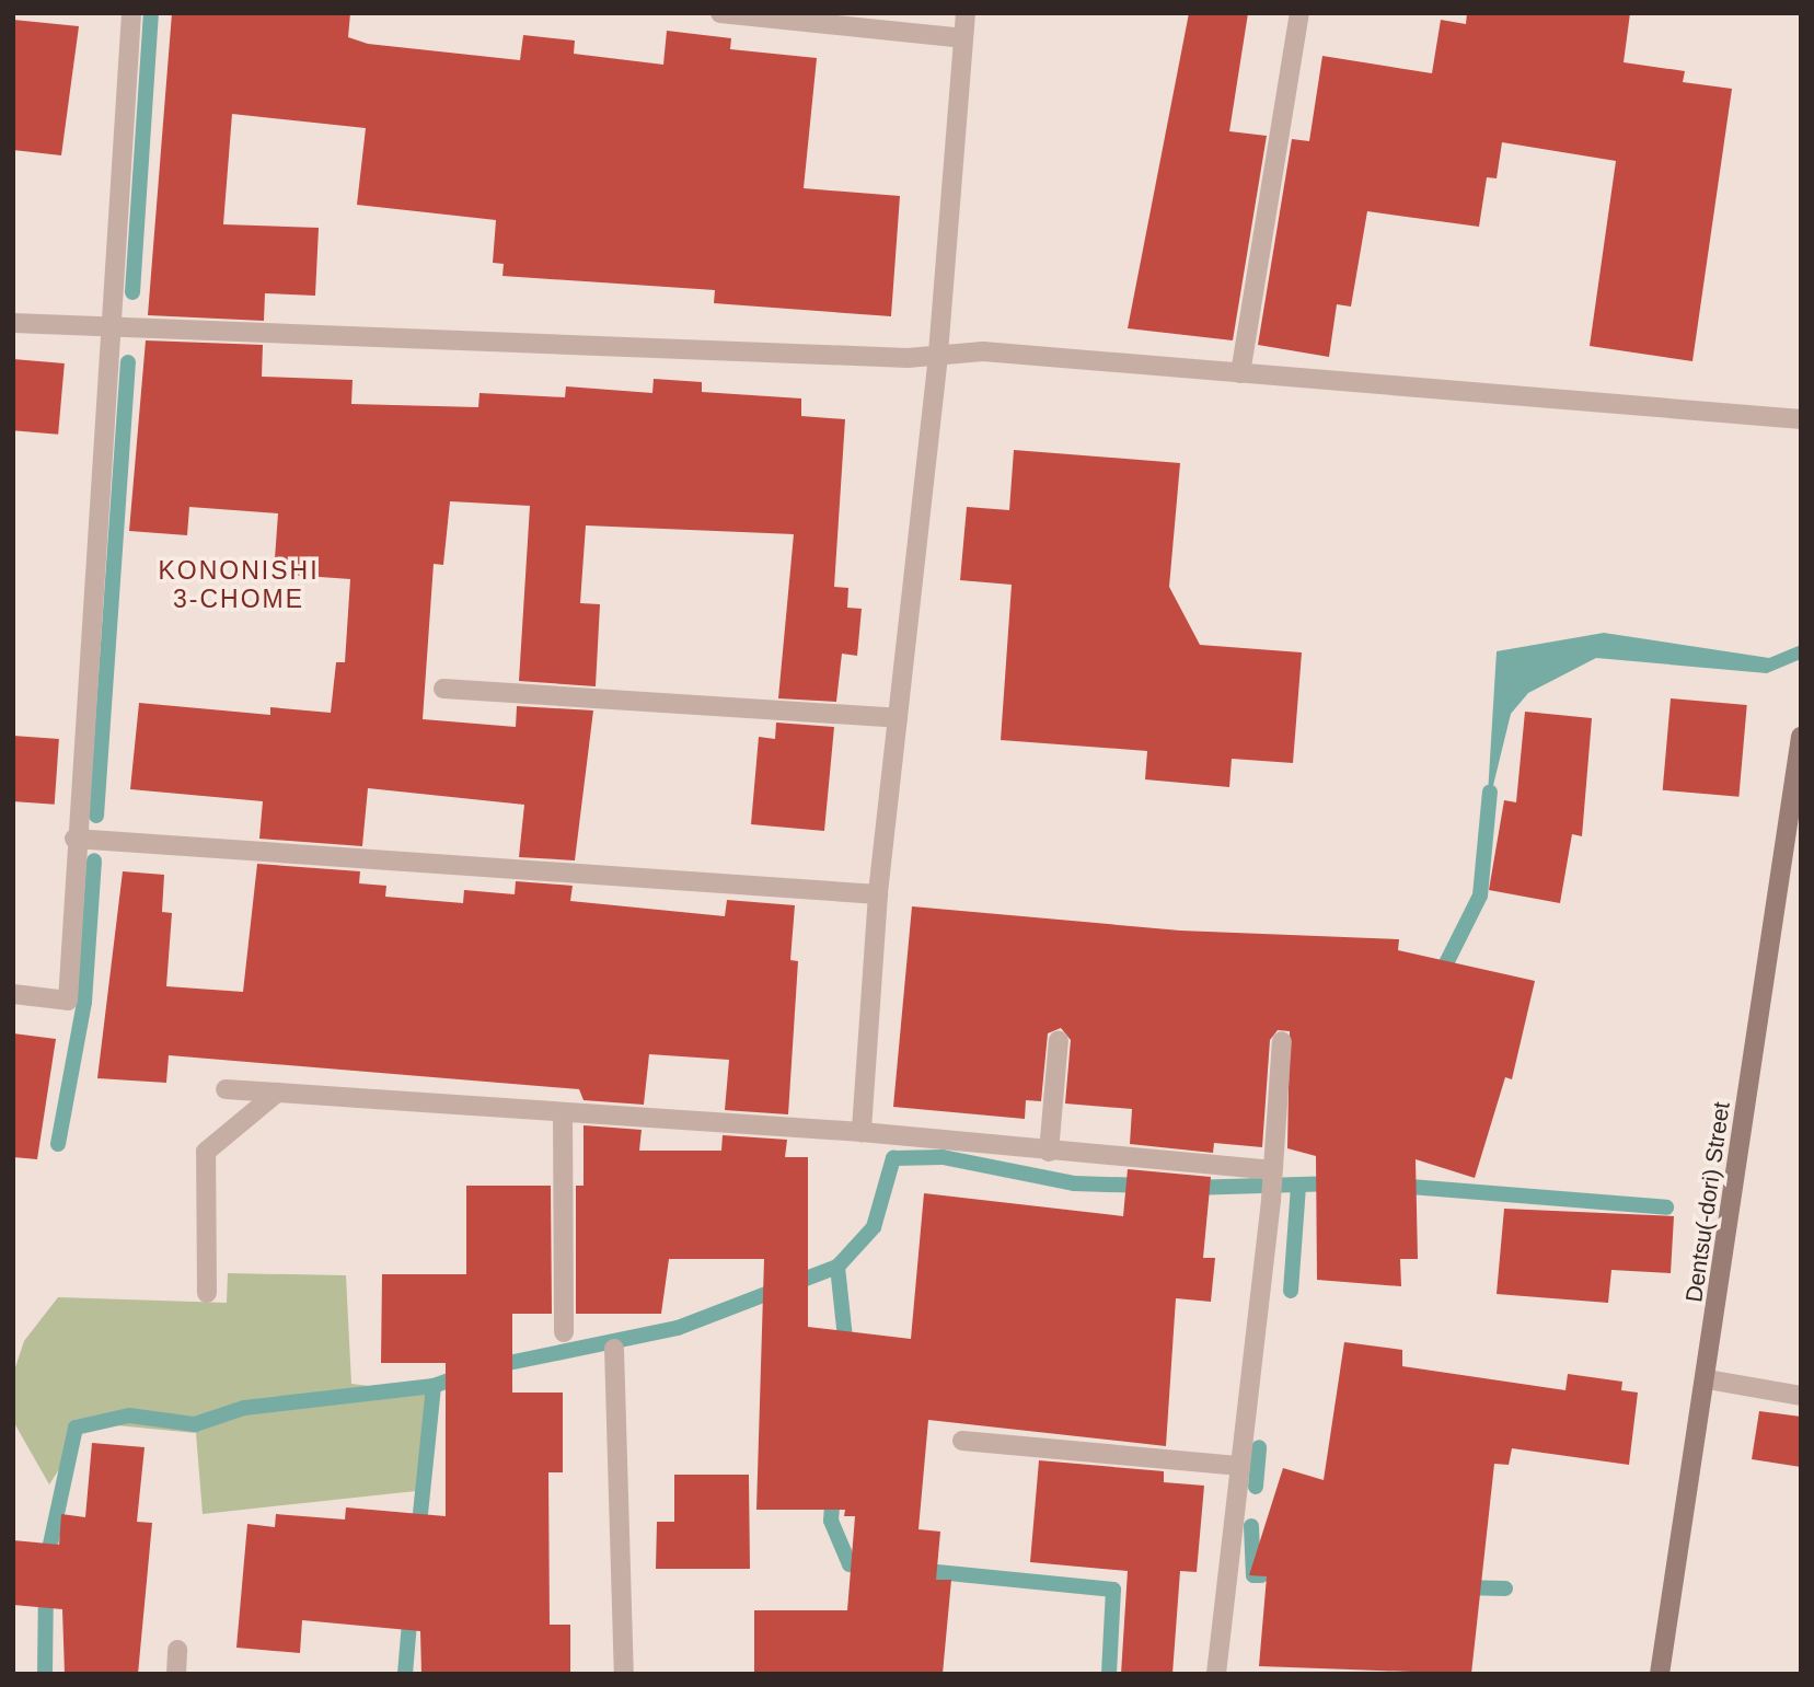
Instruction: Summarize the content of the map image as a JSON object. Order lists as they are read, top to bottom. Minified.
{"streets":{"street":["Dentsu(-dori) Street"]},"districts":["KONONISHI 3-CHOME"]}
